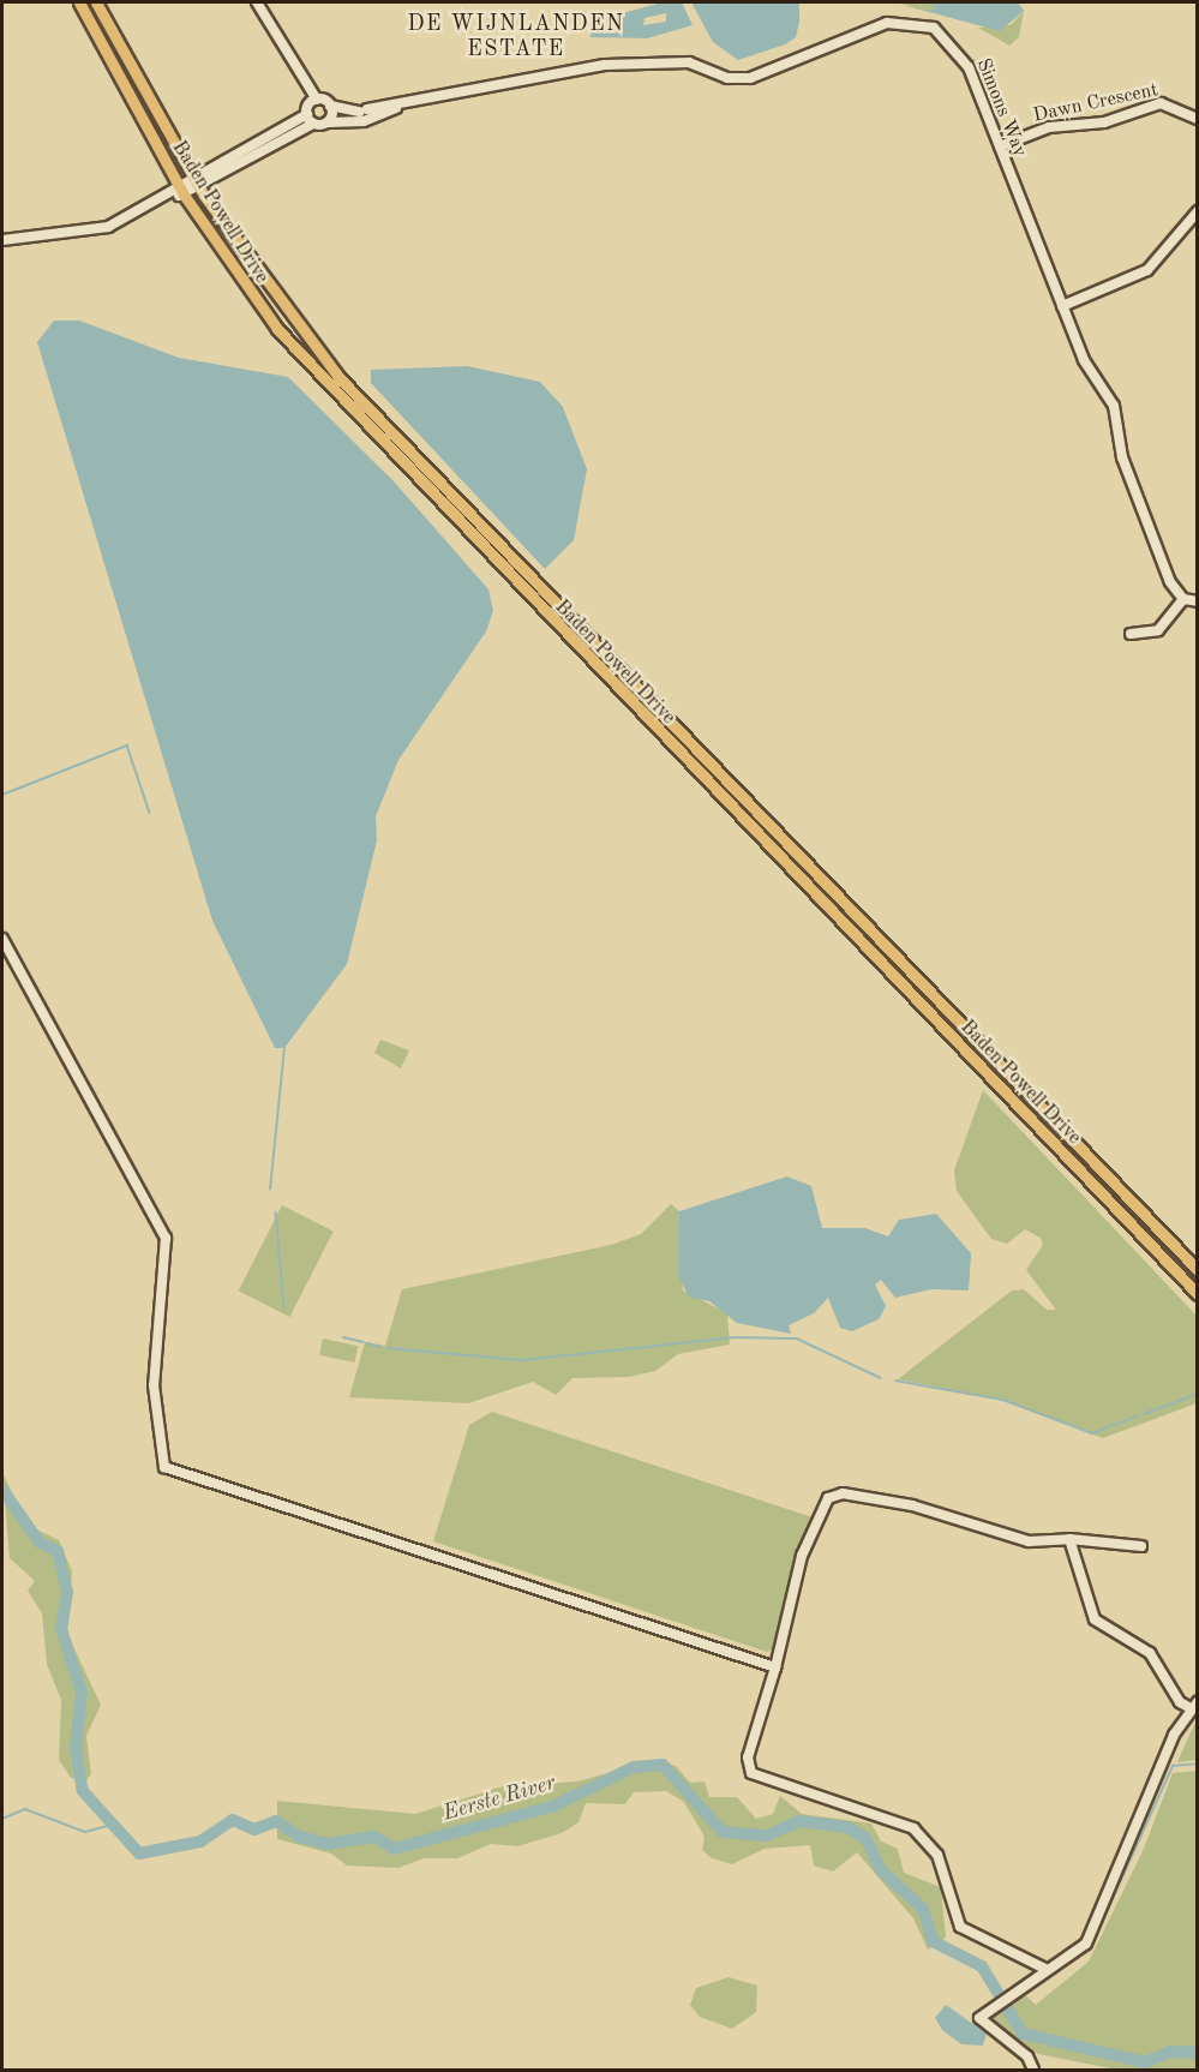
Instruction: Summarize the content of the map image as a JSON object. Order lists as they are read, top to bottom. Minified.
{"streets":{"main road":["Baden Powell Drive"],"street":["Dawn Crescent","Simons Way"]},"crossings":[["Dawn Crescent","Simons Way"]],"districts":["DE WIJNLANDEN ESTATE"],"water":["Eerste River"]}
